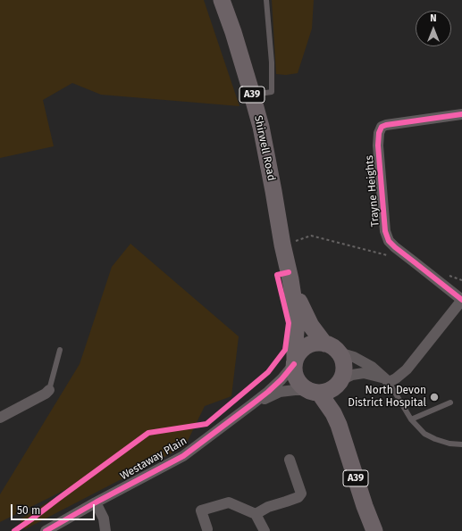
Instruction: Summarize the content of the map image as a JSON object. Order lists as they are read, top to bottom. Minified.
{"streets":{"main road":["A39","Shirwell Road"],"street":["Trayne Heights","Westaway Plain"]},"crossings":[["A39","Shirwell Road"],["A39","Westaway Plain"],["Shirwell Road","Westaway Plain"]],"places":["North Devon District Hospital"],"scale_bar":"50 m","north":"top"}
